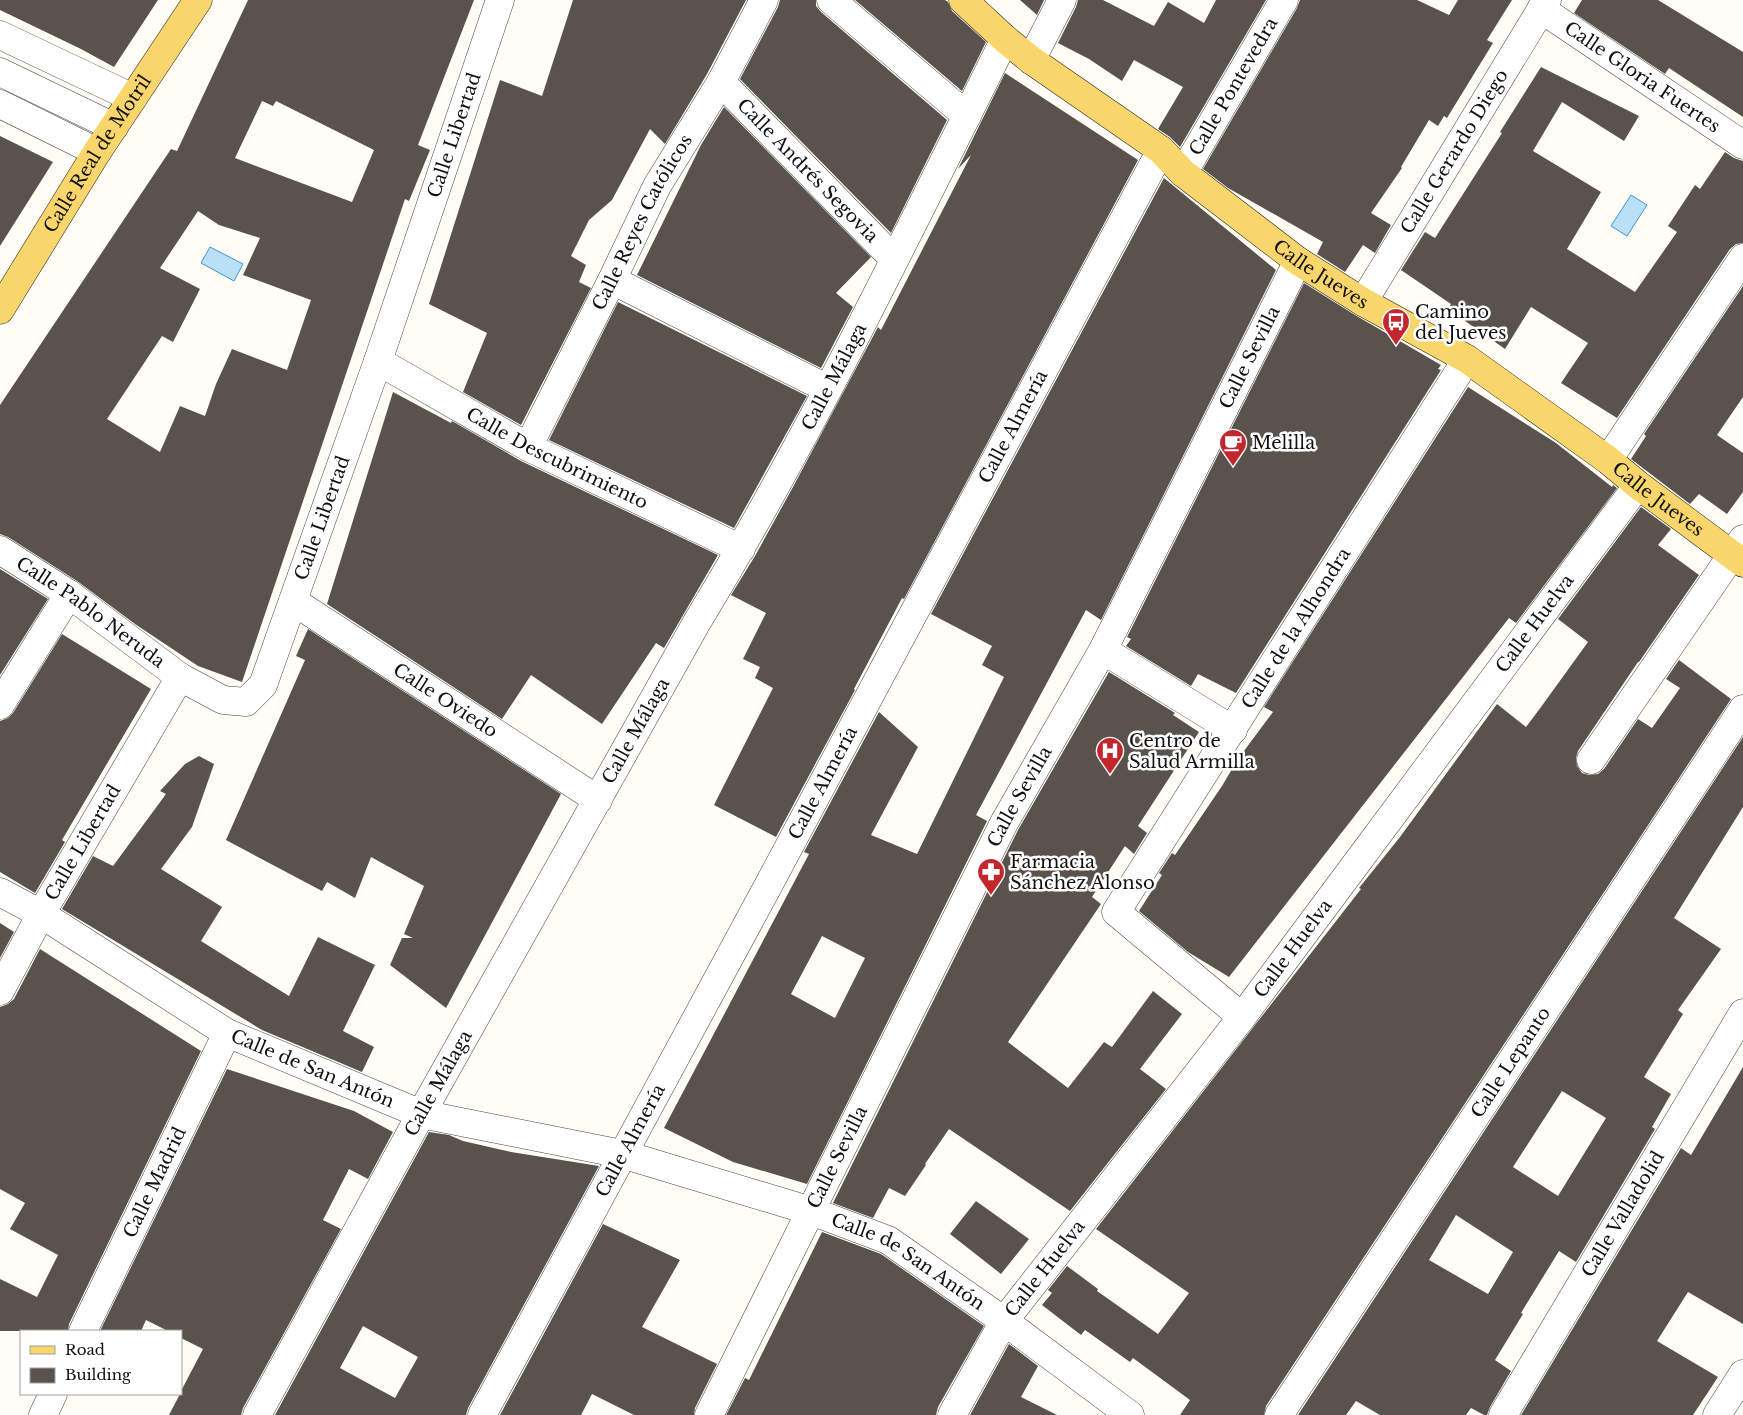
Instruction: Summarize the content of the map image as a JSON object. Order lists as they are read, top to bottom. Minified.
{"streets":{"main road":["Calle Real de Motril","Calle Jueves"],"street":["Calle Gloria Fuertes","Calle Pontevedra","Calle Libertad","Calle Gerardo Diego","Calle Andrés Segovia","Calle Reyes Católicos","Calle Sevilla","Calle Málaga","Calle Almería","Calle Descubrimiento","Calle Pablo Neruda","Calle Huelva","Calle de la Alhondra","Calle Oviedo","Calle Lepanto","Calle de San Antón","Calle Madrid","Calle Valladolid"]},"crossings":[["Calle Gloria Fuertes","Calle Gerardo Diego"],["Calle Pontevedra","Calle Jueves"],["Calle Libertad","Calle Descubrimiento"],["Calle Libertad","Calle Pablo Neruda"],["Calle Libertad","Calle Oviedo"],["Calle Libertad","Calle de San Antón"],["Calle Gerardo Diego","Calle Jueves"],["Calle Andrés Segovia","Calle Reyes Católicos"],["Calle Andrés Segovia","Calle Málaga"],["Calle Reyes Católicos","Calle Descubrimiento"],["Calle Jueves","Calle Sevilla"],["Calle Jueves","Calle Málaga"],["Calle Jueves","Calle Almería"],["Calle Jueves","Calle Huelva"],["Calle Jueves","Calle de la Alhondra"],["Calle Sevilla","Calle de San Antón"],["Calle Málaga","Calle Descubrimiento"],["Calle Málaga","Calle Oviedo"],["Calle Málaga","Calle de San Antón"],["Calle Almería","Calle de San Antón"],["Calle Huelva","Calle de la Alhondra"],["Calle Huelva","Calle de San Antón"],["Calle de San Antón","Calle Madrid"]],"places":{"bus stop":["Camino del Jueves"],"cafe":["Melilla"],"hospital":["Centro de Salud Armilla"],"pharmacy":["Farmacia Sánchez Alonso"]},"legend":["Road","Building"]}
